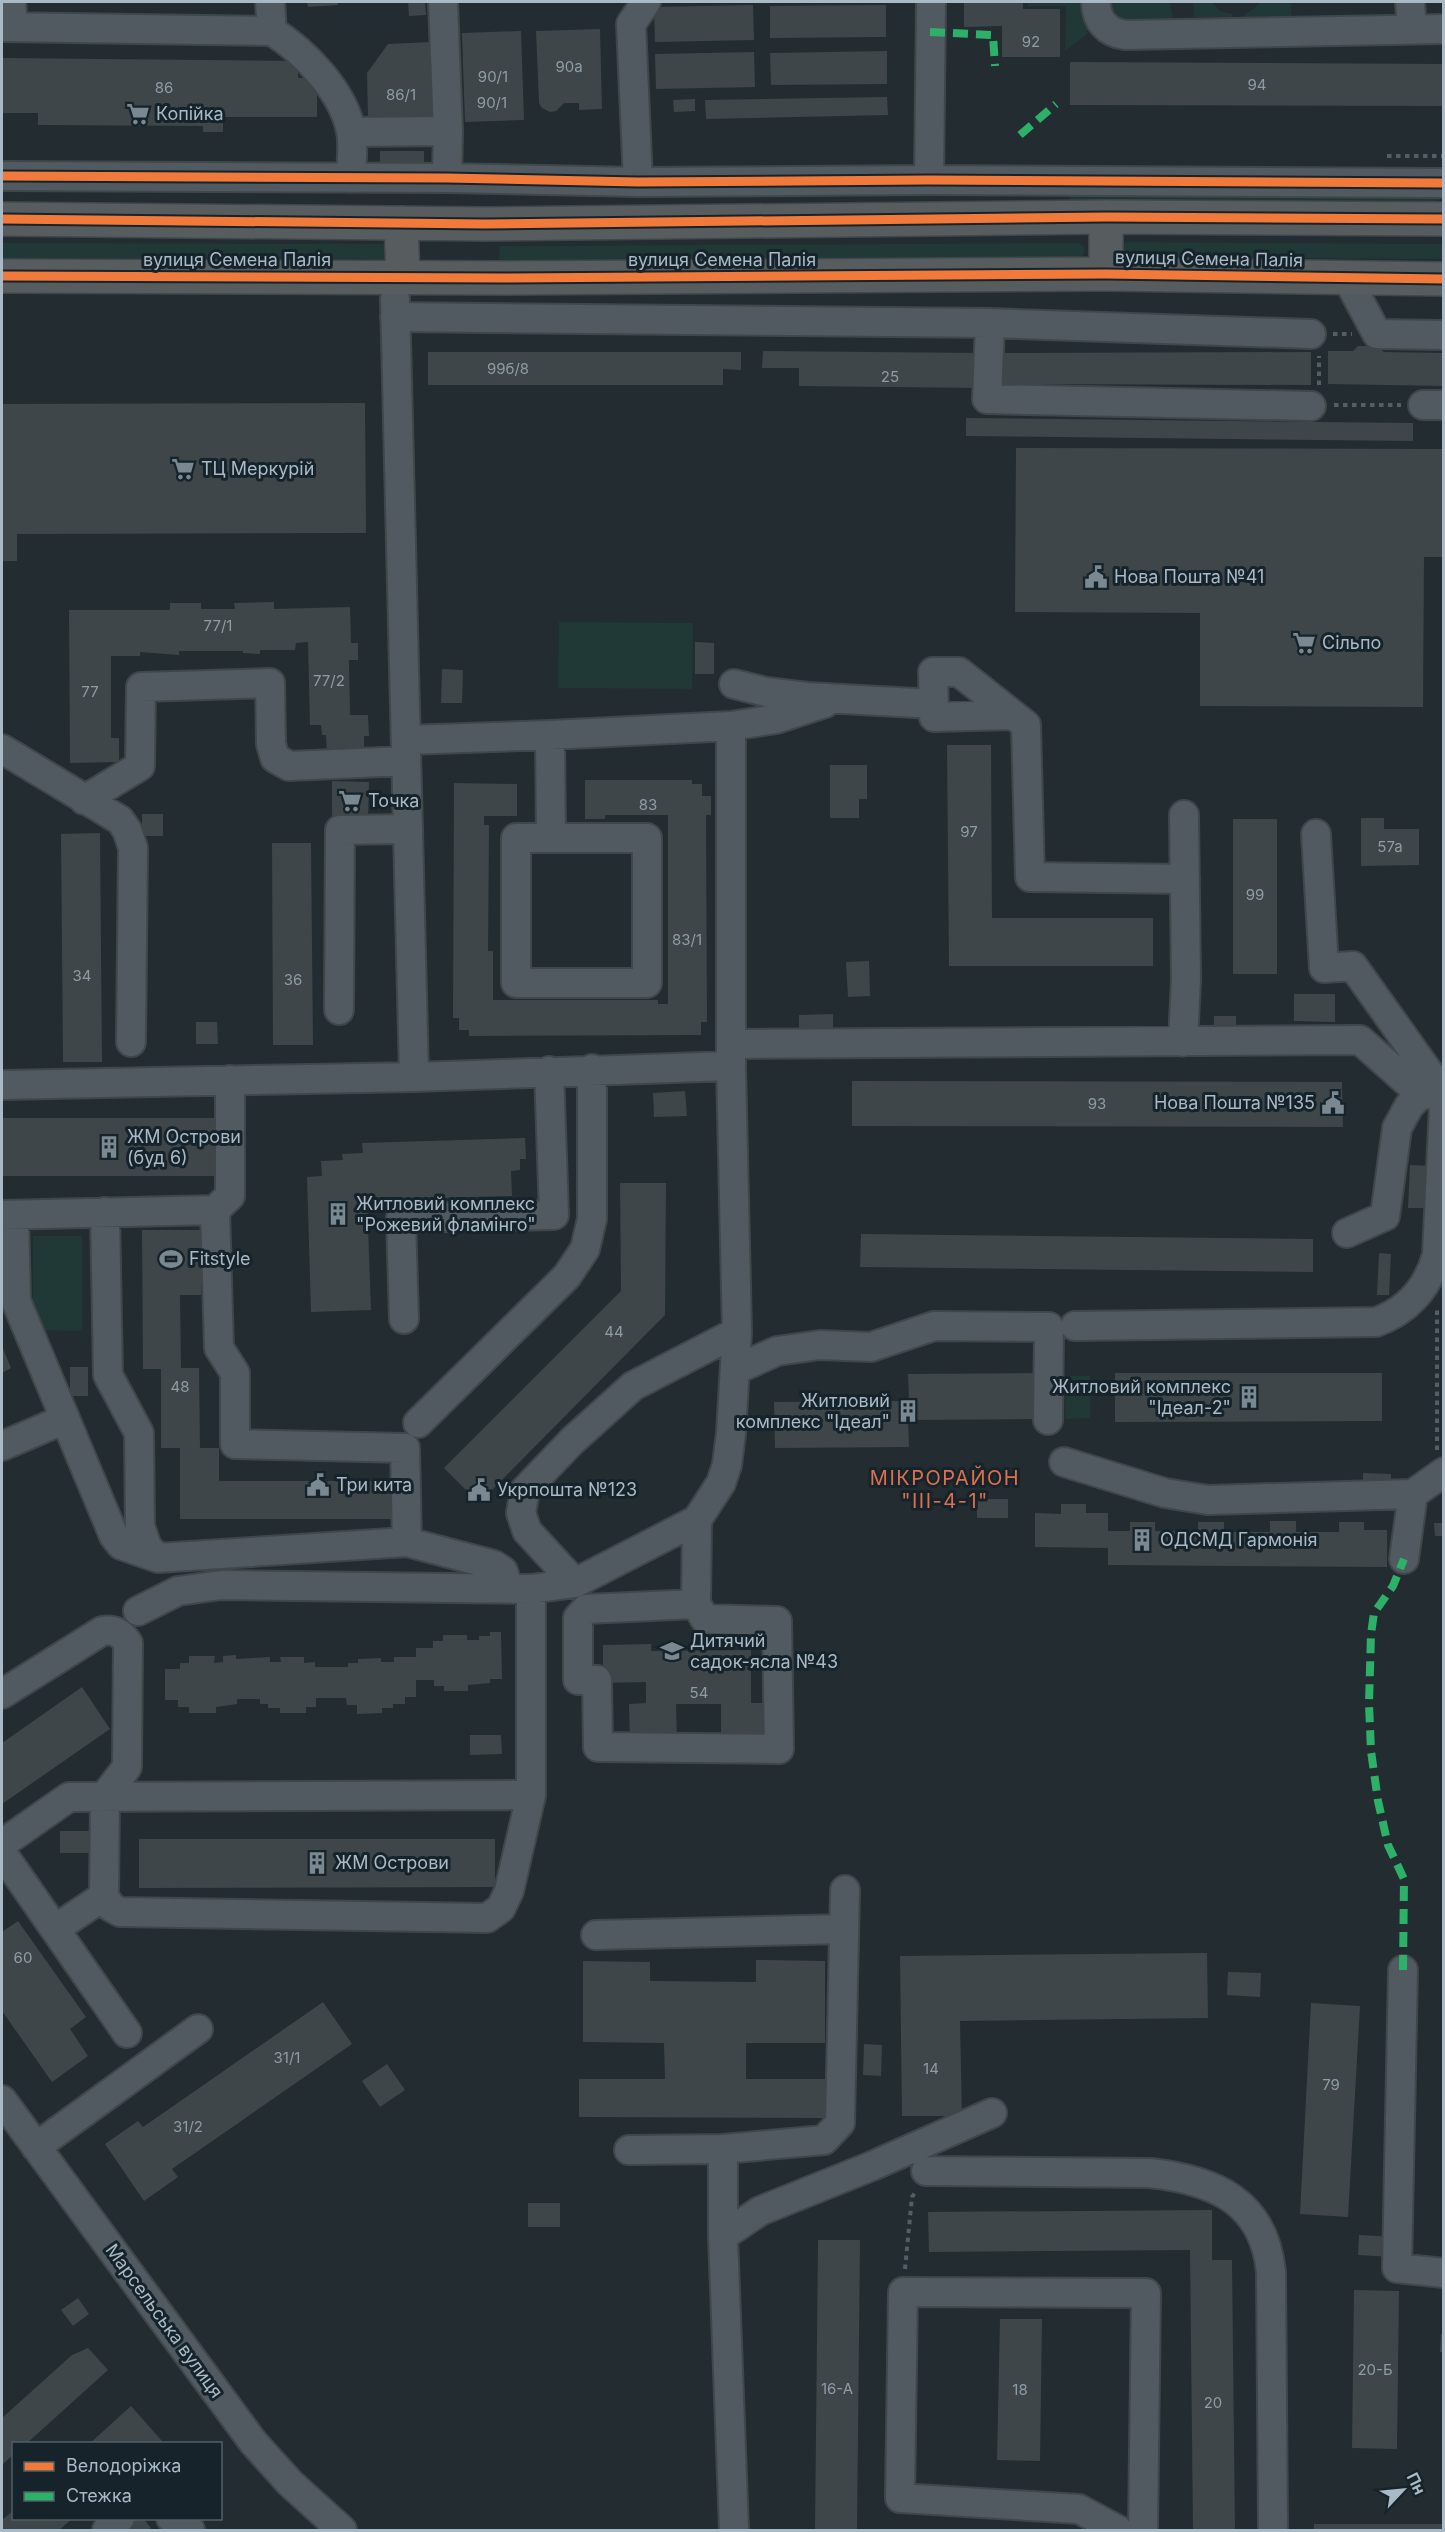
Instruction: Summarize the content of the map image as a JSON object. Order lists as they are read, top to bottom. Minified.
{"streets":{"highway":["вулиця Семена Палія"],"street":["Марсельська вулиця"]},"districts":["МІКРОРАЙОН \"ІІІ-4-1\""],"places":{"supermarket":["Копійка","ТЦ Меркурій","Сільпо","Точка"],"public building":["Нова Пошта №41","Нова Пошта №135","Три кита","Укрпошта №123"],"building":["ЖМ Острови (буд 6)","Житловий комплекс \"Рожевий фламінго\"","Житловий комплекс \"Ідеал-2\"","Житловий комплекс \"Ідеал\"","ОДСМД Гармонія","ЖМ Острови"],"sports":["Fitstyle"],"school or university":["Дитячий садок-ясла №43"]},"house_numbers":["92","90а","90/1","94","86","86/1","90/1","99б/8","25","77/1","77/2","77","83","97","57а","99","83/1","34","36","93","44","48","54","60","31/1","14","79","31/2","20-Б","16-А","18","20"],"legend":["Велодоріжка","Стежка"],"north":"top right"}
